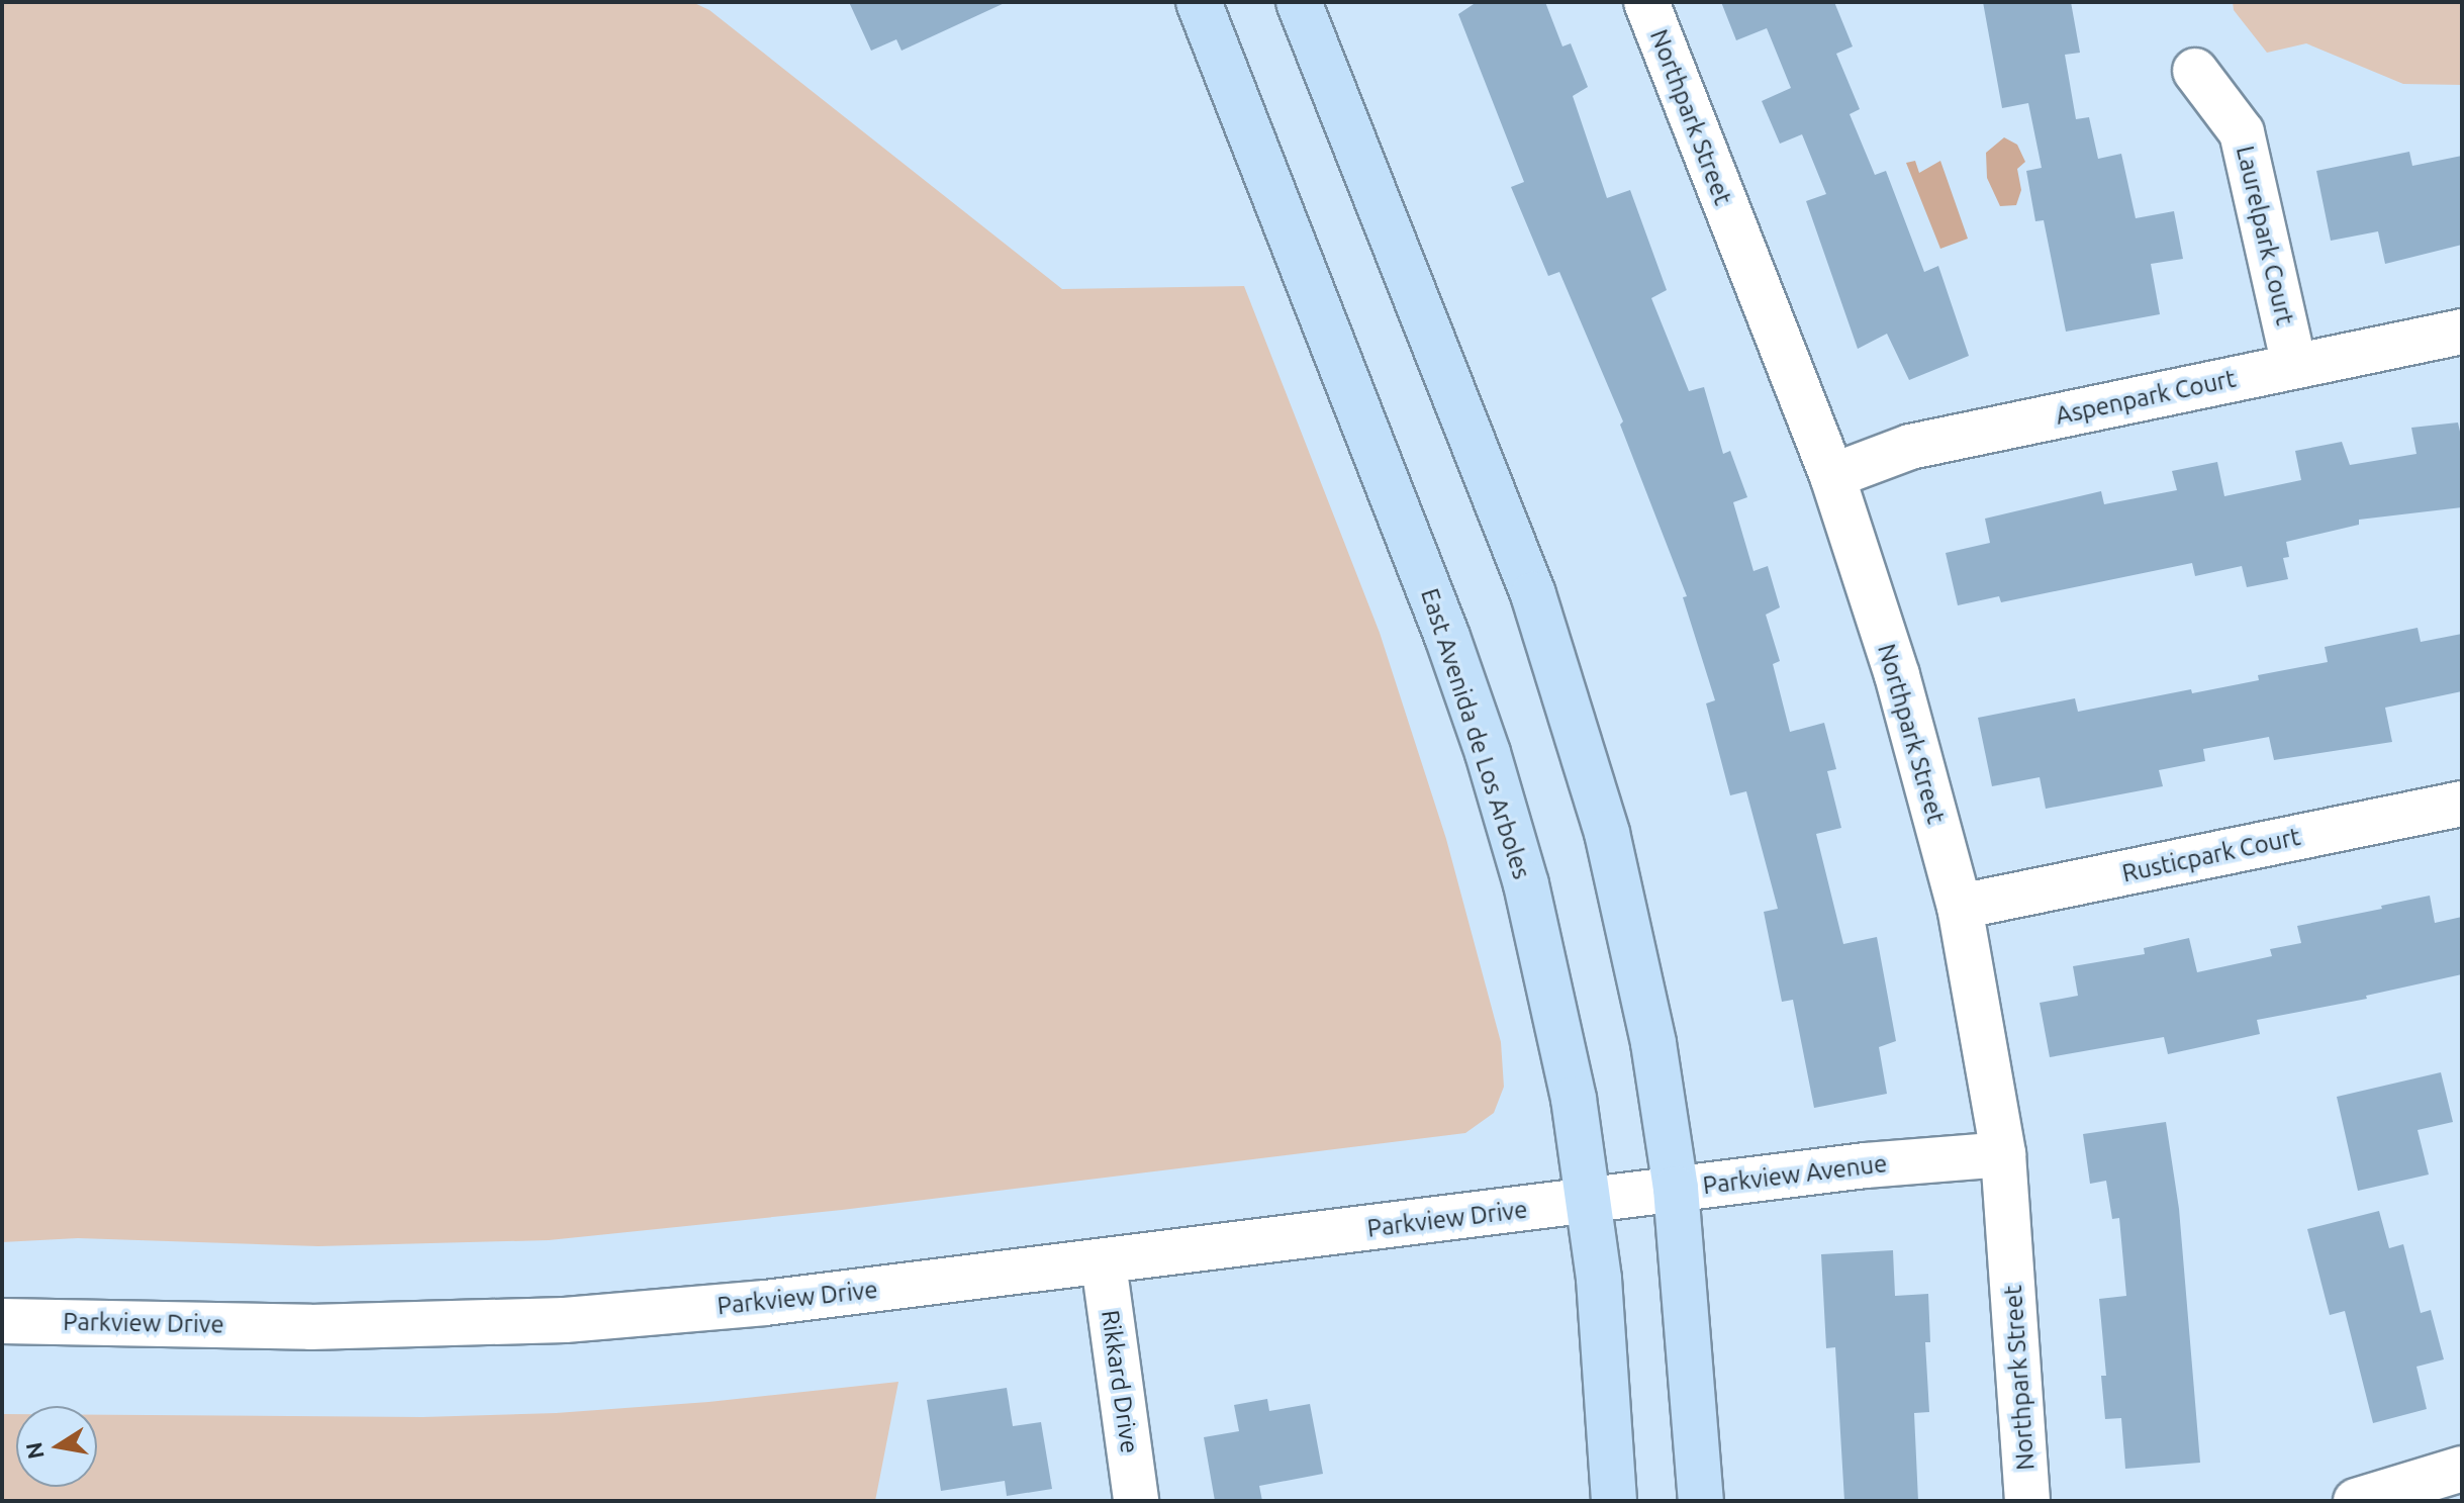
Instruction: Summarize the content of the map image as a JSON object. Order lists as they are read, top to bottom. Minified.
{"streets":{"main road":["East Avenida de Los Arboles"],"street":["Northpark Street","Laurelpark Court","Aspenpark Court","Rusticpark Court","Parkview Avenue","Parkview Drive","Rikkard Drive"]},"crossings":[["Northpark Street","Aspenpark Court"],["Northpark Street","Rusticpark Court"],["Northpark Street","Parkview Avenue"],["Laurelpark Court","Aspenpark Court"],["East Avenida de Los Arboles","Parkview Avenue"],["East Avenida de Los Arboles","Parkview Drive"],["Parkview Avenue","Parkview Drive"],["Parkview Drive","Rikkard Drive"]],"north":"left"}
